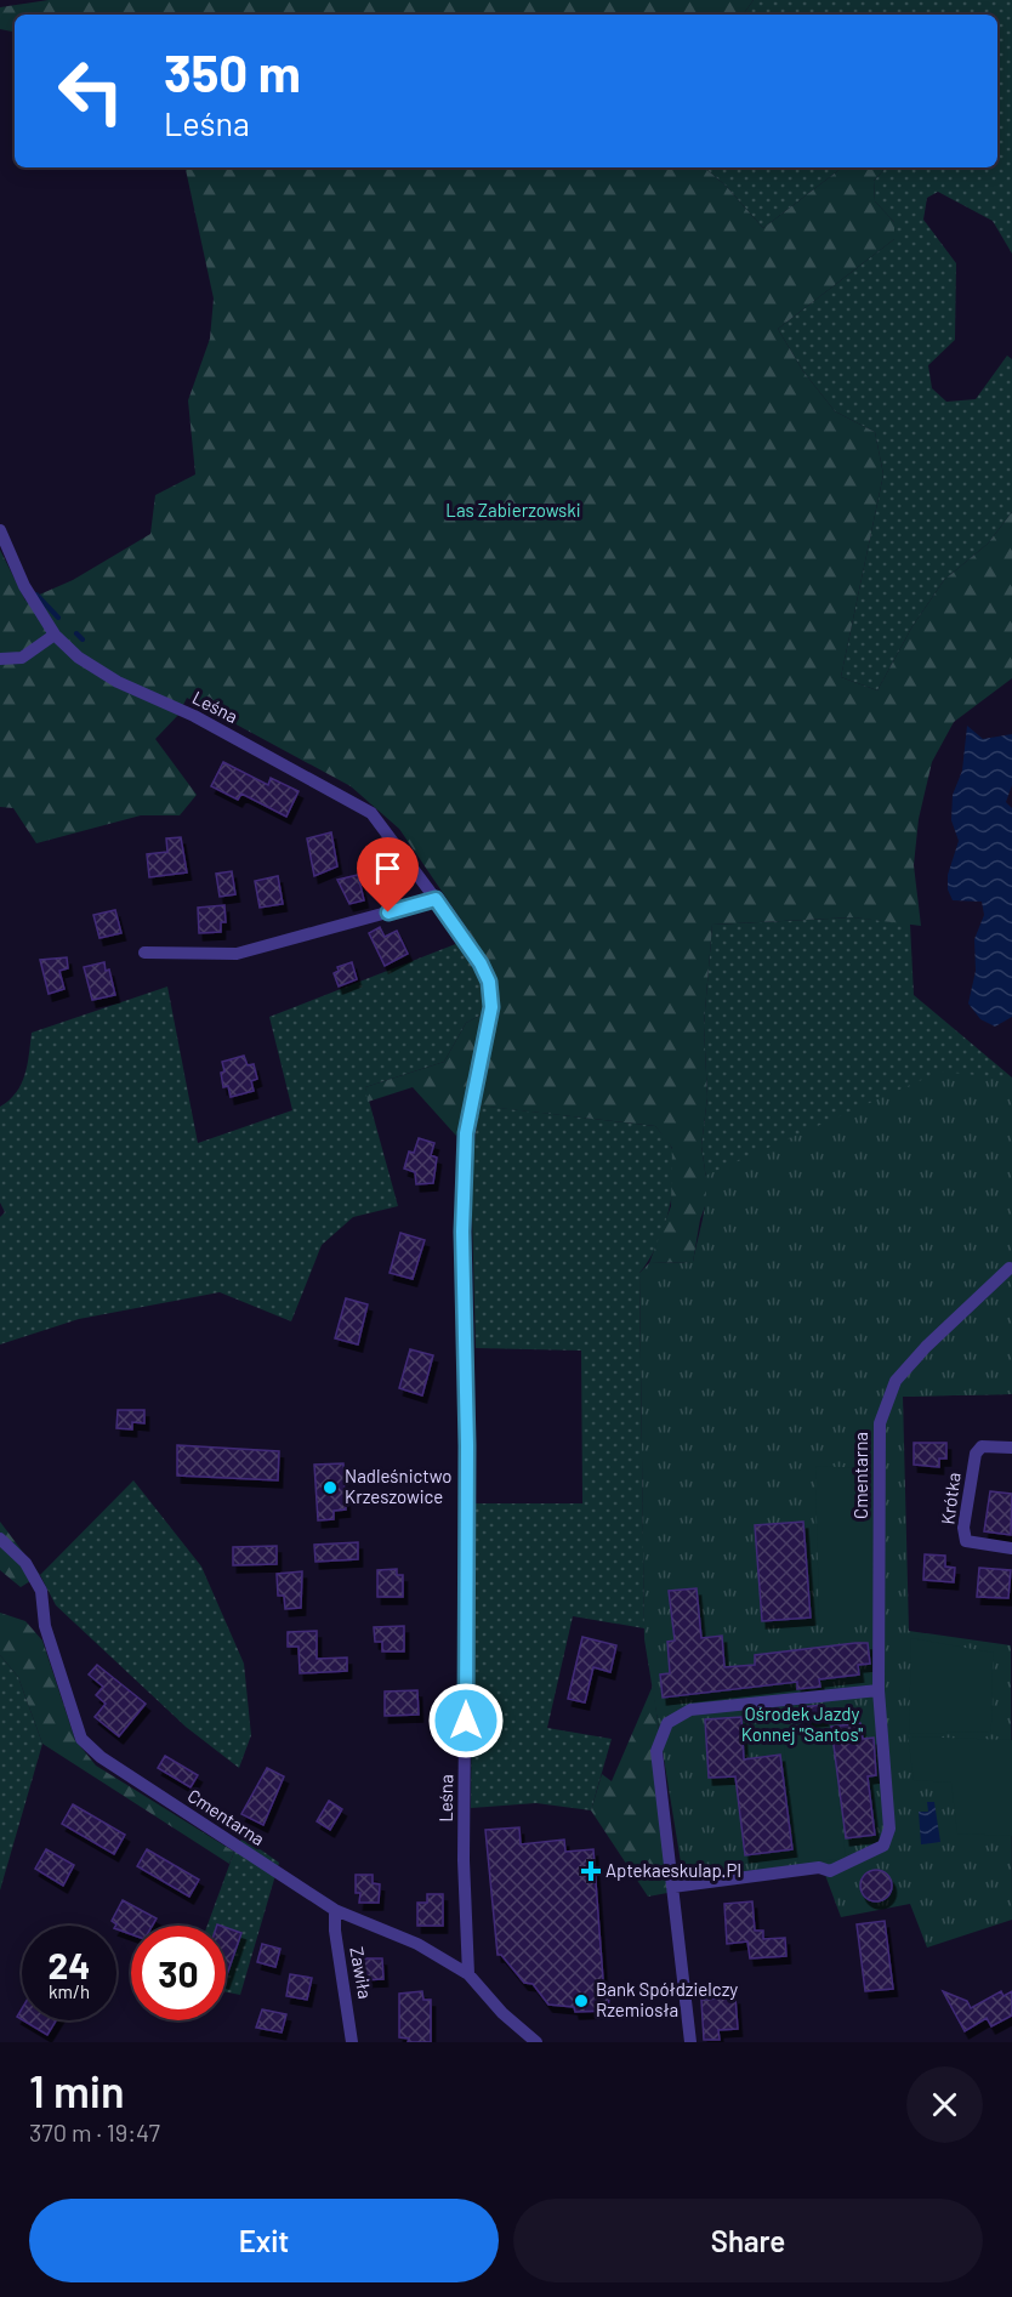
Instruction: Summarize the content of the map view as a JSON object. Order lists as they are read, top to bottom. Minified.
{"streets":{"street":["Leśna","Cmentarna","Krótka","Zawiła"]},"crossings":[["Leśna","Cmentarna"],["Cmentarna","Zawiła"]],"parks":["Las Zabierzowski","Ośrodek Jazdy Konnej \"Santos\""],"places":{"other":["Nadleśnictwo Krzeszowice","Bank Spółdzielczy Rzemiosła"],"health":["Aptekaeskulap.Pl"]},"page":{"turn":["350 m","Leśna"],"speed":"24 km/h","limit":"30","heading":["1 min","370 m · 19:47"],"buttons":["Exit","Share"]}}
